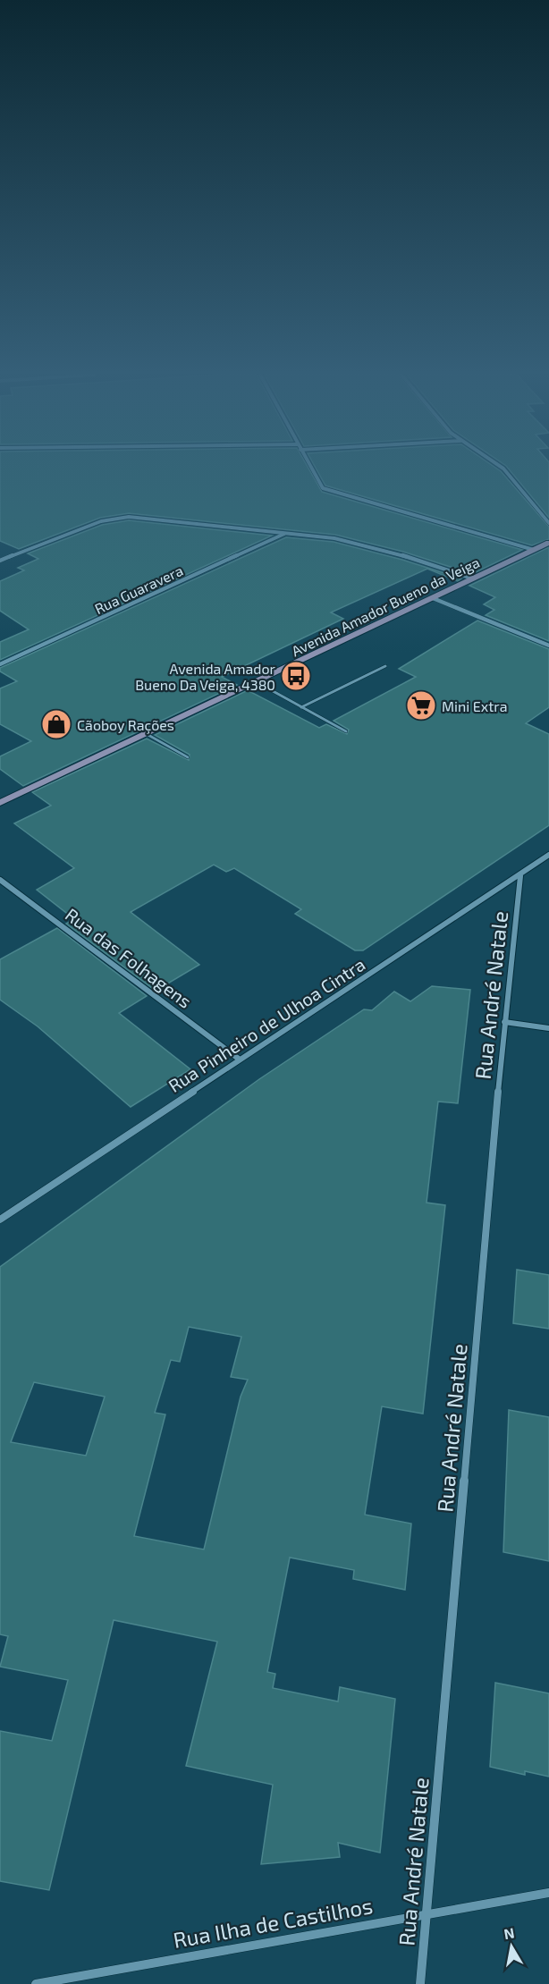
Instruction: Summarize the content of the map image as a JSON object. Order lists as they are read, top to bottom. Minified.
{"streets":{"main road":["Avenida Amador Bueno da Veiga"],"street":["Rua Guaravera","Rua das Folhagens","Rua André Natale","Rua Pinheiro de Ulhoa Cintra","Rua Ilha de Castilhos"]},"crossings":[["Rua das Folhagens","Rua Pinheiro de Ulhoa Cintra"],["Rua André Natale","Rua Pinheiro de Ulhoa Cintra"],["Rua André Natale","Rua Ilha de Castilhos"]],"places":{"bus stop":["Avenida Amador Bueno Da Veiga, 4380"],"supermarket":["Mini Extra"],"shop":["Cãoboy Rações"]},"north":"top"}
